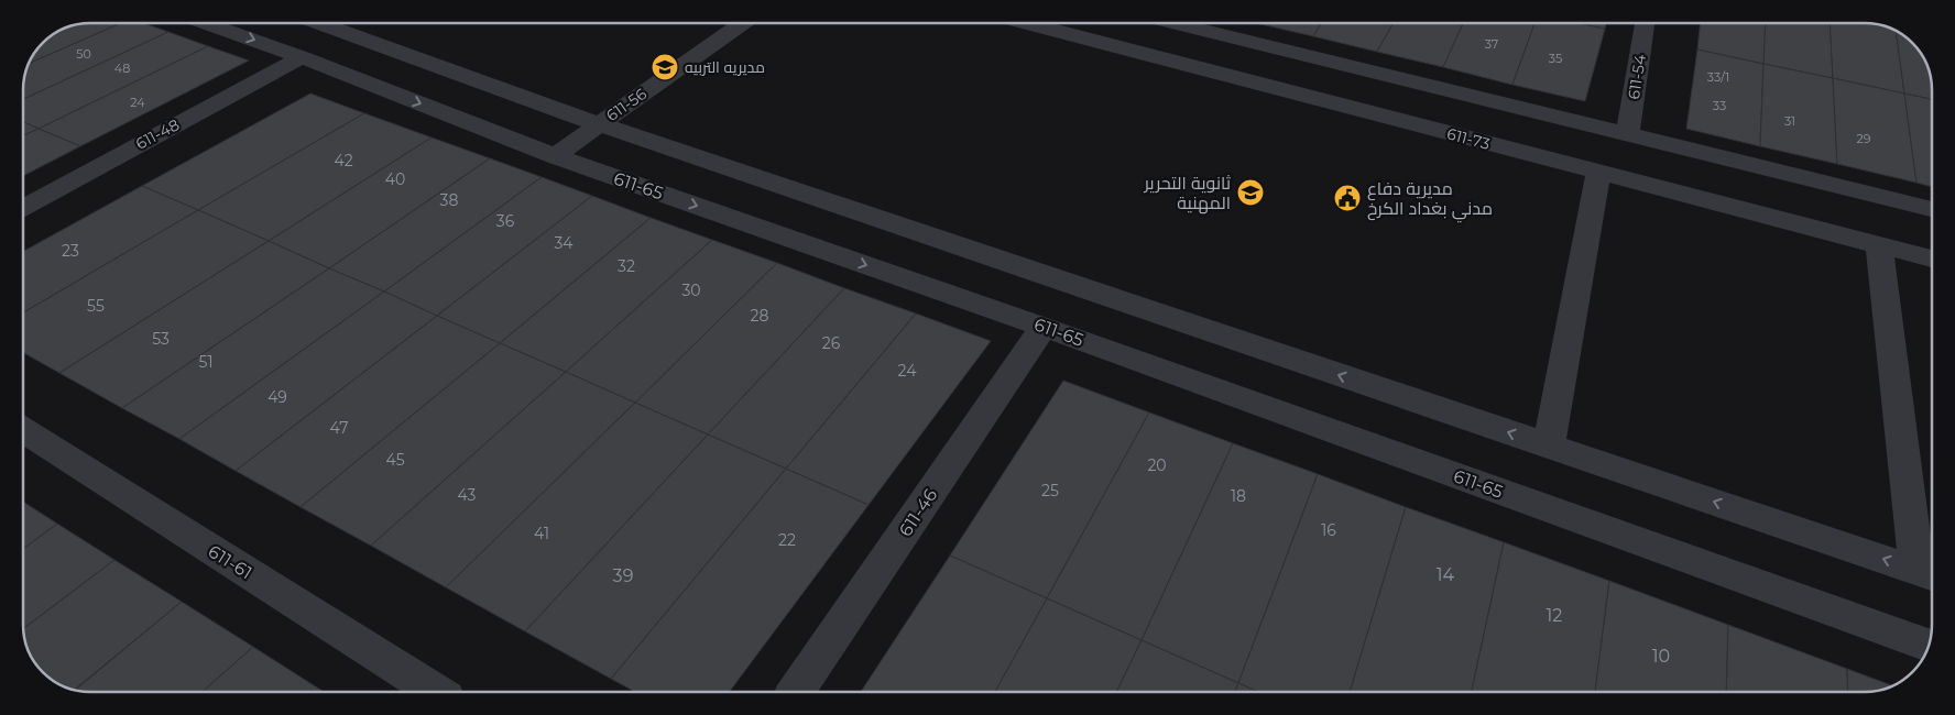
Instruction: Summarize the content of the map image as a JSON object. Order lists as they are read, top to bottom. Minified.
{"streets":{"street":["611-54","611-56","611-48","611-73","611-65","611-46","611-61"]},"crossings":[["611-56","611-65"],["611-48","611-65"],["611-65","611-46"]],"places":{"school or university":["مديريه التربيه","ثانوية التحرير المهنية"],"public building":["مديرية دفاع مدني بغداد الكرخ"]},"house_numbers":["37","50","35","48","33/1","24","33","31","29","42","40","38","36","34","23","32","30","55","28","53","26","51","24","49","47","45","20","25","43","18","16","41","22","14","39","12","10"]}
